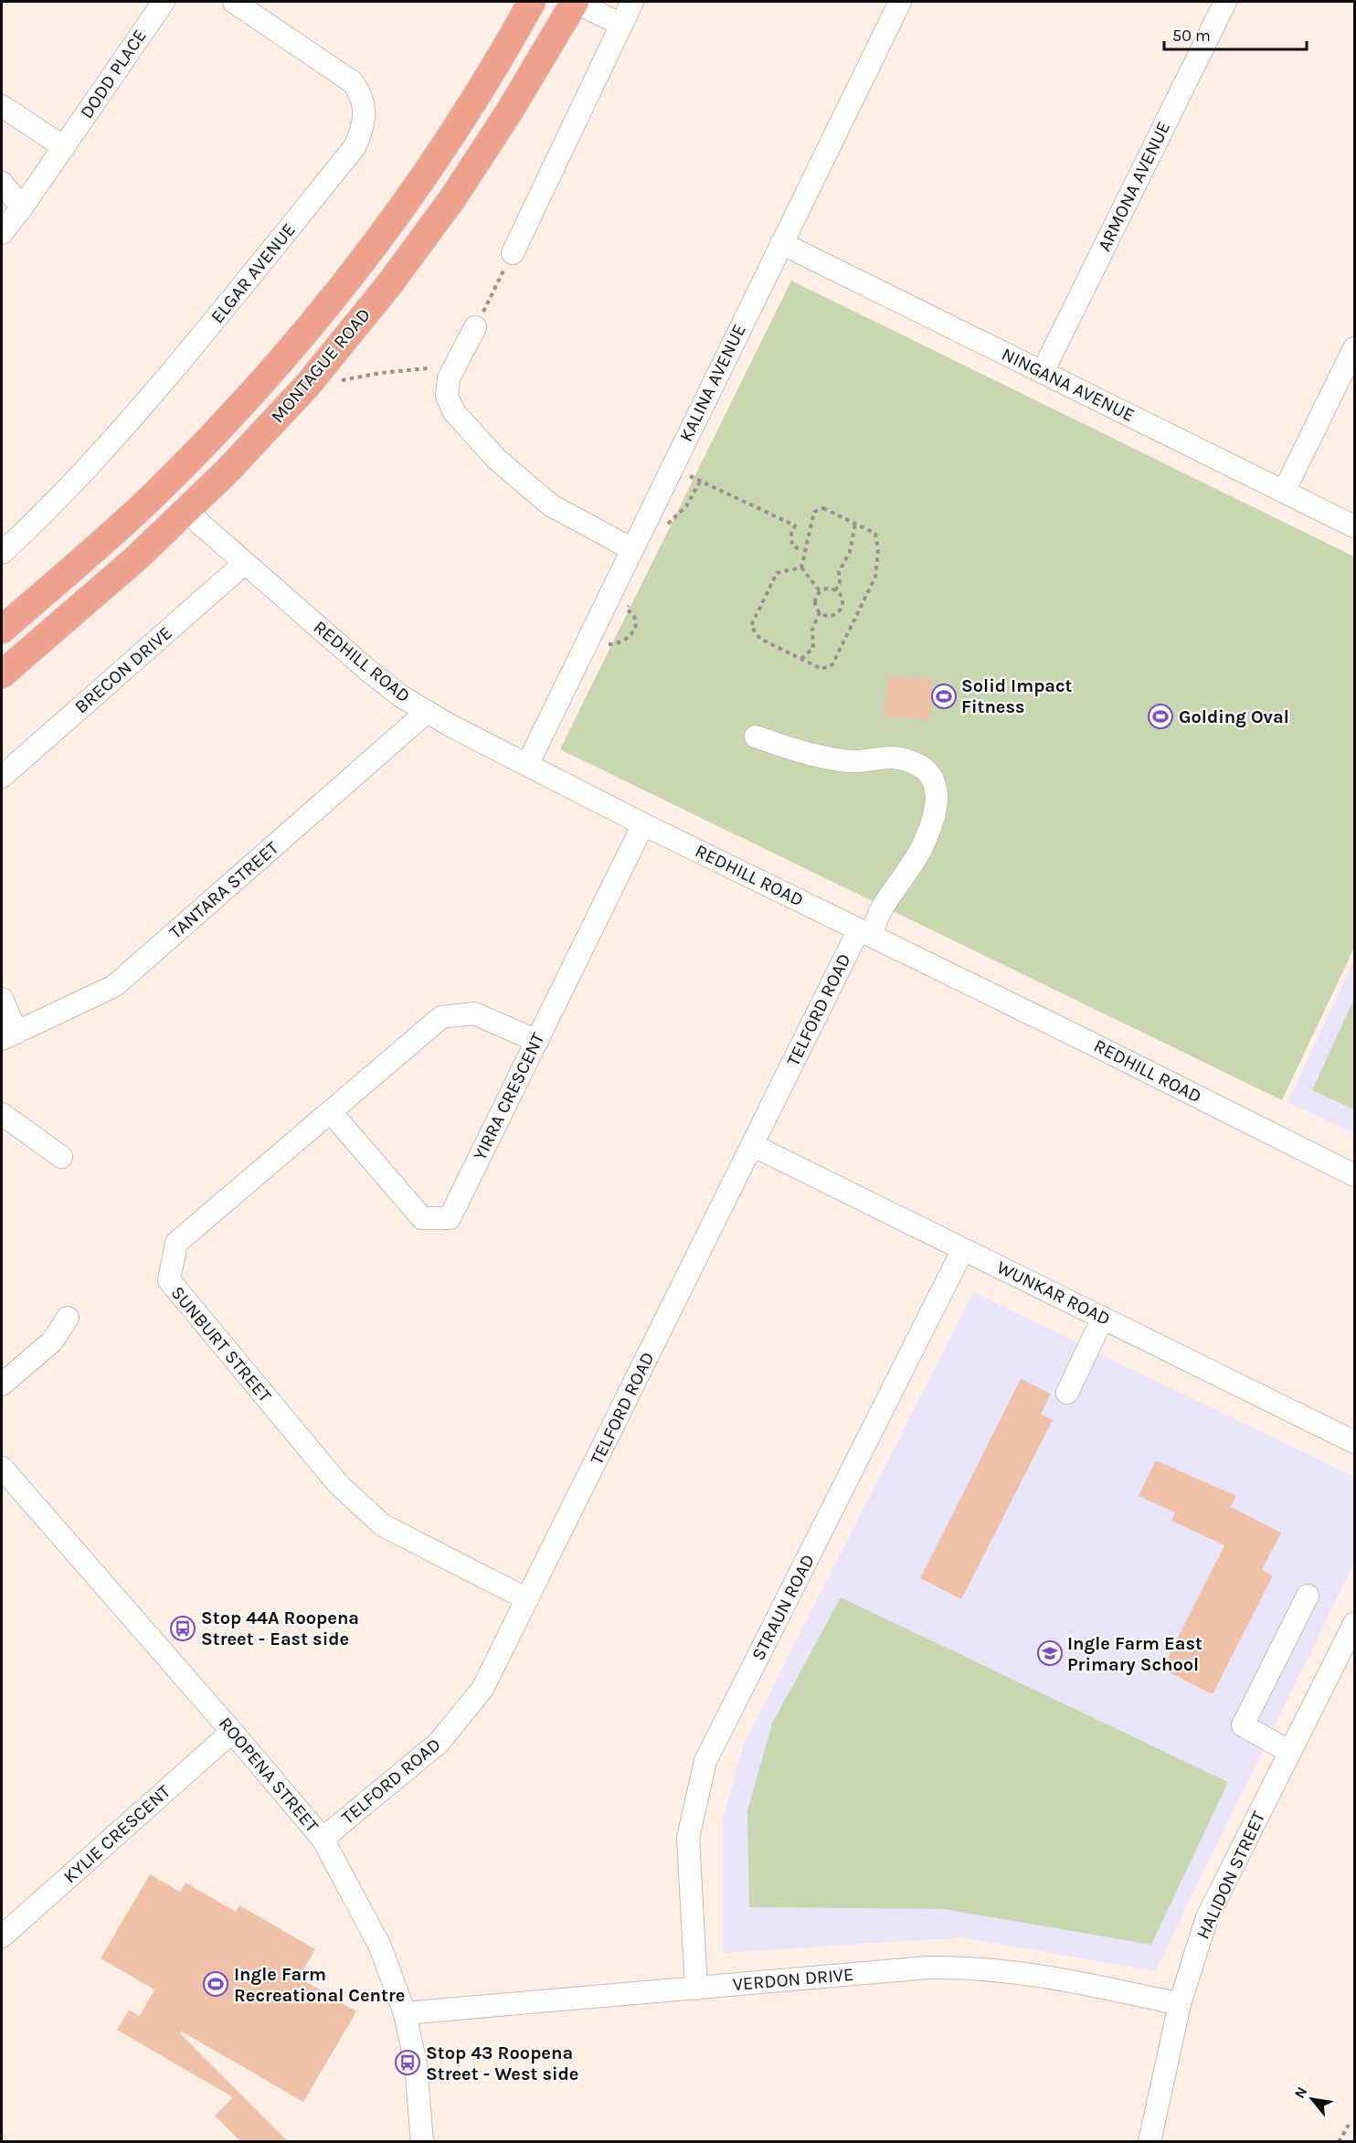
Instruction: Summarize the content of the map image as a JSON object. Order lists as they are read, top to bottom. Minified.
{"streets":{"main road":["MONTAGUE ROAD"],"street":["DODD PLACE","ARMONA AVENUE","ELGAR AVENUE","KALINA AVENUE","NINGANA AVENUE","REDHILL ROAD","BRECON DRIVE","TANTARA STREET","TELFORD ROAD","YIRRA CRESCENT","WUNKAR ROAD","SUNBURT STREET","STRAUN ROAD","ROOPENA STREET","KYLIE CRESCENT","HALIDON STREET","VERDON DRIVE"]},"crossings":[["ARMONA AVENUE","NINGANA AVENUE"],["MONTAGUE ROAD","REDHILL ROAD"],["KALINA AVENUE","NINGANA AVENUE"],["KALINA AVENUE","REDHILL ROAD"],["REDHILL ROAD","BRECON DRIVE"],["REDHILL ROAD","TANTARA STREET"],["REDHILL ROAD","TELFORD ROAD"],["REDHILL ROAD","YIRRA CRESCENT"],["TELFORD ROAD","WUNKAR ROAD"],["TELFORD ROAD","SUNBURT STREET"],["TELFORD ROAD","ROOPENA STREET"],["YIRRA CRESCENT","SUNBURT STREET"],["WUNKAR ROAD","STRAUN ROAD"],["STRAUN ROAD","VERDON DRIVE"],["ROOPENA STREET","KYLIE CRESCENT"],["ROOPENA STREET","VERDON DRIVE"],["HALIDON STREET","VERDON DRIVE"]],"places":{"sports":["Solid Impact Fitness","Golding Oval","Ingle Farm Recreational Centre"],"bus stop":["Stop 44A Roopena Street - East side","Stop 43 Roopena Street - West side"],"school or university":["Ingle Farm East Primary School"]},"scale_bar":"50 m","north":"top left"}
